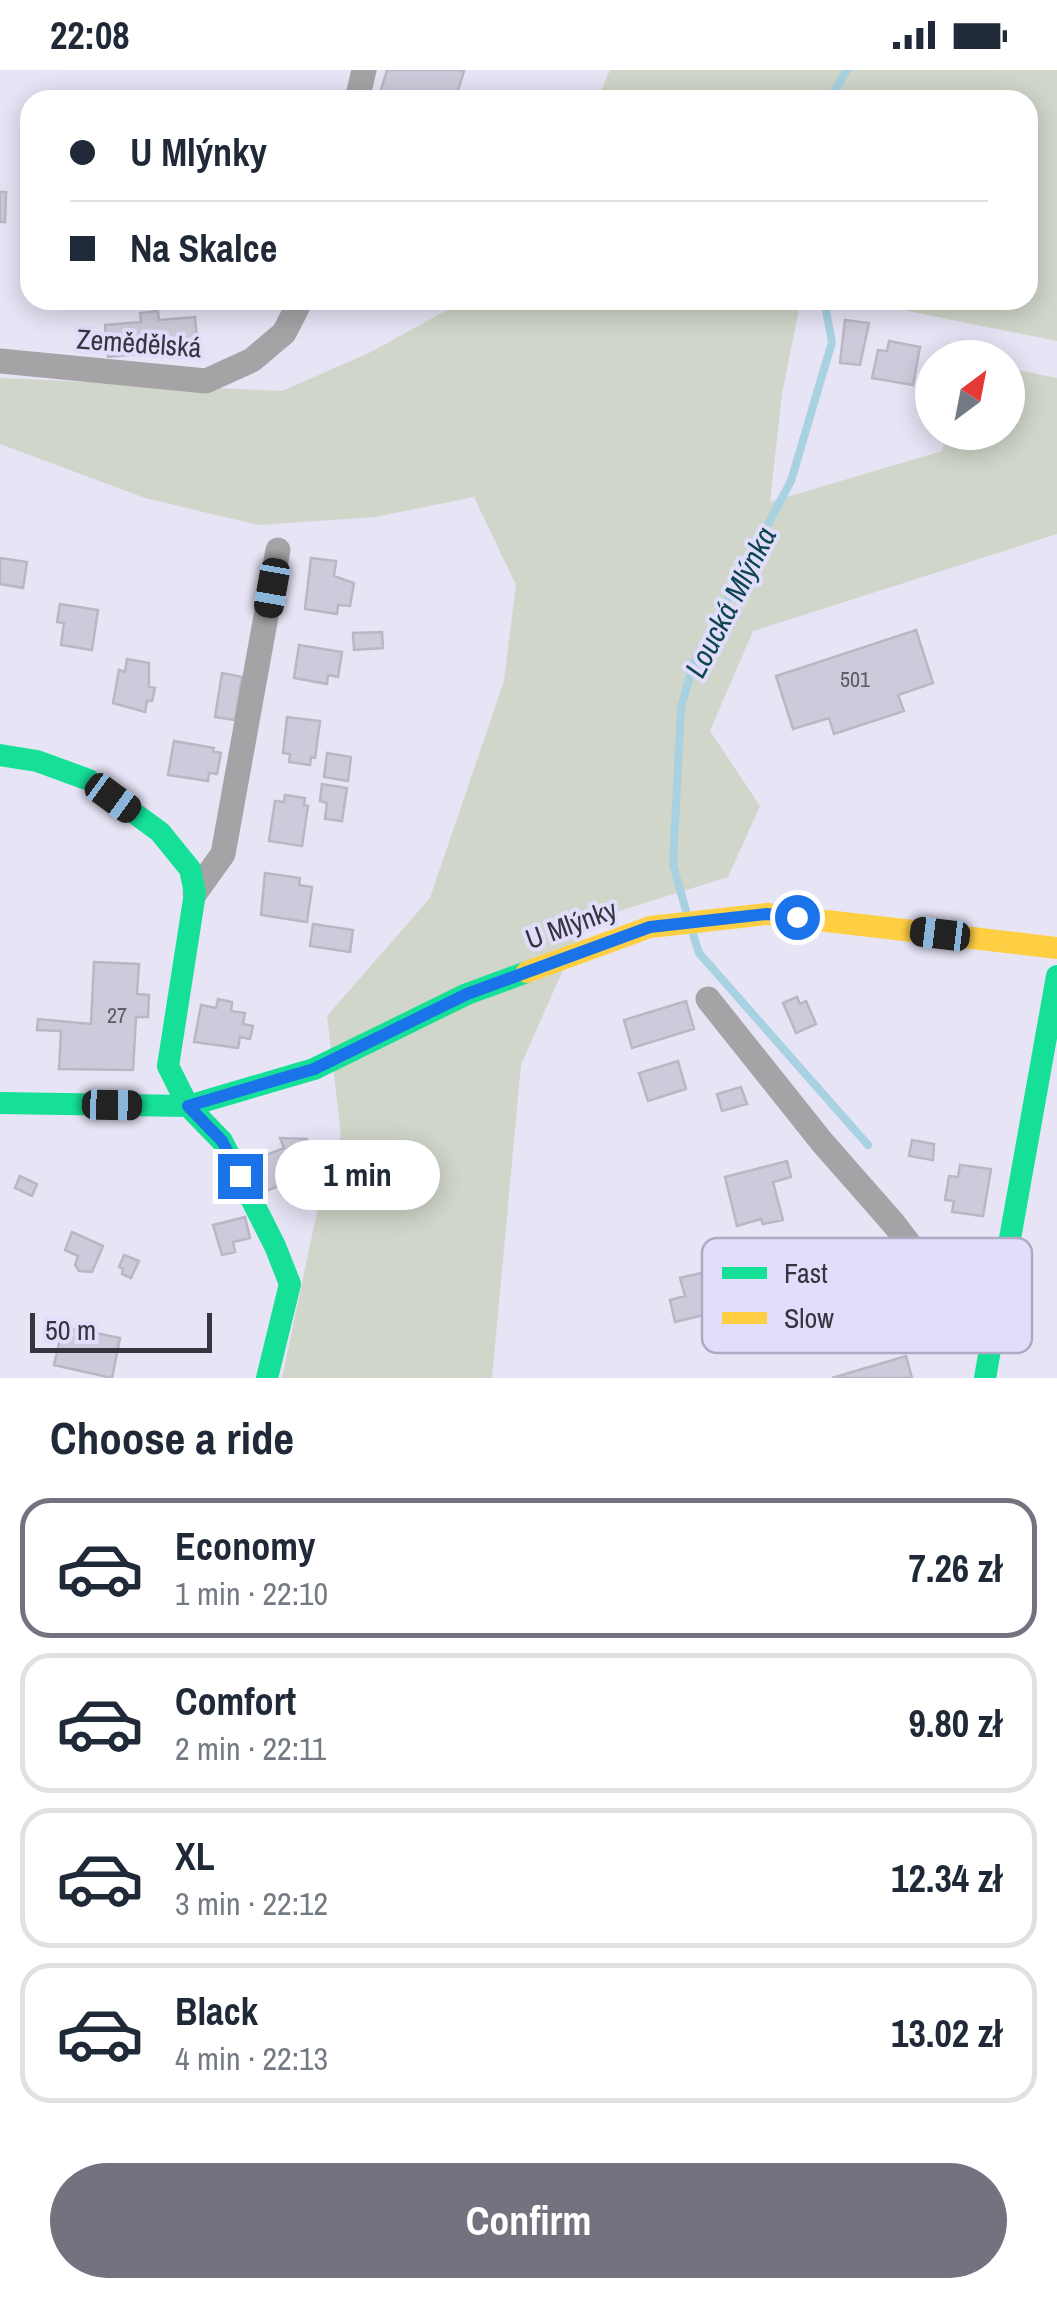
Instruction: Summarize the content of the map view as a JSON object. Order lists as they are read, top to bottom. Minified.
{"streets":{"street":["Zemědělská","U Mlýnky"]},"water":["Loucká Mlýnka"],"house_numbers":["501","27"],"legend":["Fast","Slow"],"scale_bar":"50 m","north":"top right","page":{"status":"22:08","banner":["U Mlýnky","Na Skalce"],"bubble":"1 min","scale":"50 m","heading":"Choose a ride","list":[{"name":"Economy","note":"1 min · 22:10","value":"7.26 zł"},{"name":"Comfort","note":"2 min · 22:11","value":"9.80 zł"},{"name":"XL","note":"3 min · 22:12","value":"12.34 zł"},{"name":"Black","note":"4 min · 22:13","value":"13.02 zł"}],"buttons":"Confirm"}}
